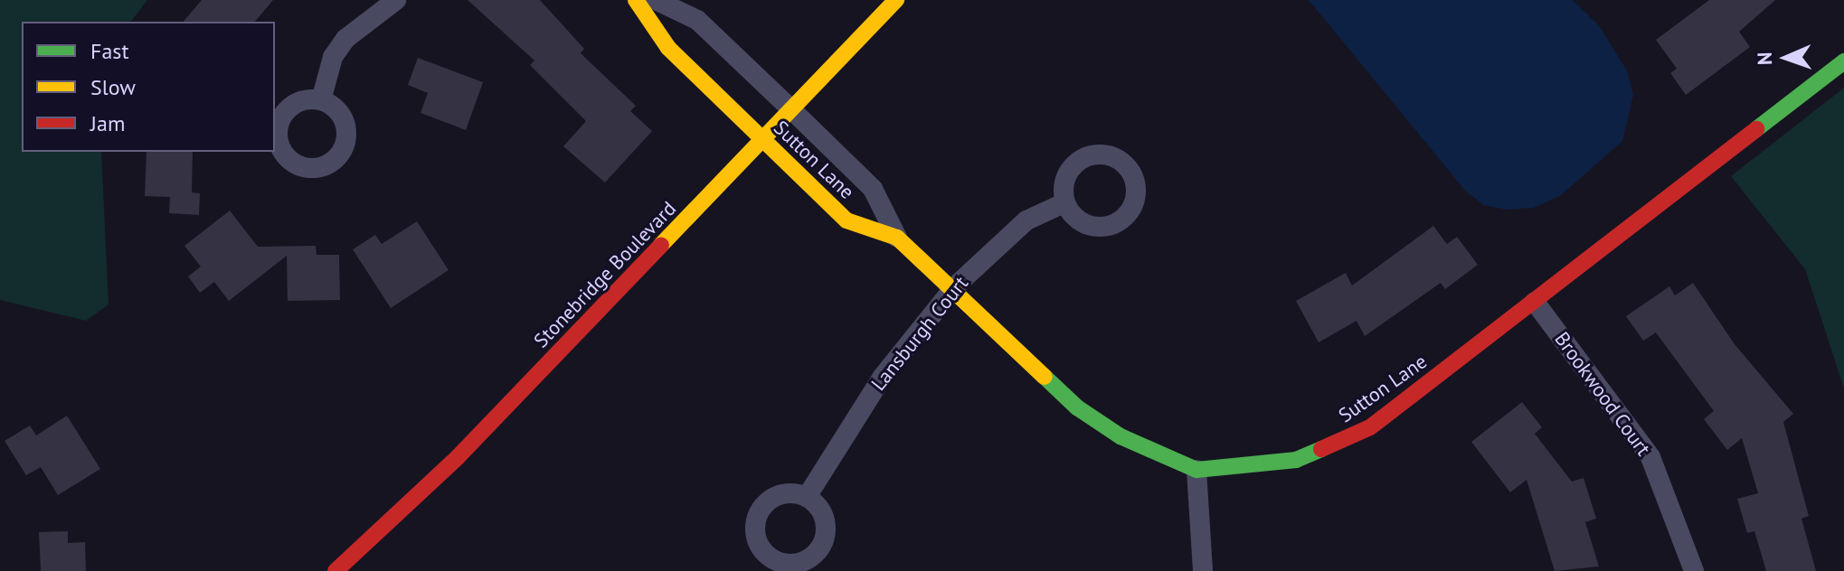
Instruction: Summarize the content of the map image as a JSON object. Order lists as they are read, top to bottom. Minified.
{"streets":{"street":["Sutton Lane","Stonebridge Boulevard","Lansburgh Court","Brookwood Court"]},"crossings":[["Sutton Lane","Stonebridge Boulevard"],["Sutton Lane","Lansburgh Court"],["Sutton Lane","Brookwood Court"]],"legend":["Fast","Slow","Jam"],"north":"left"}
